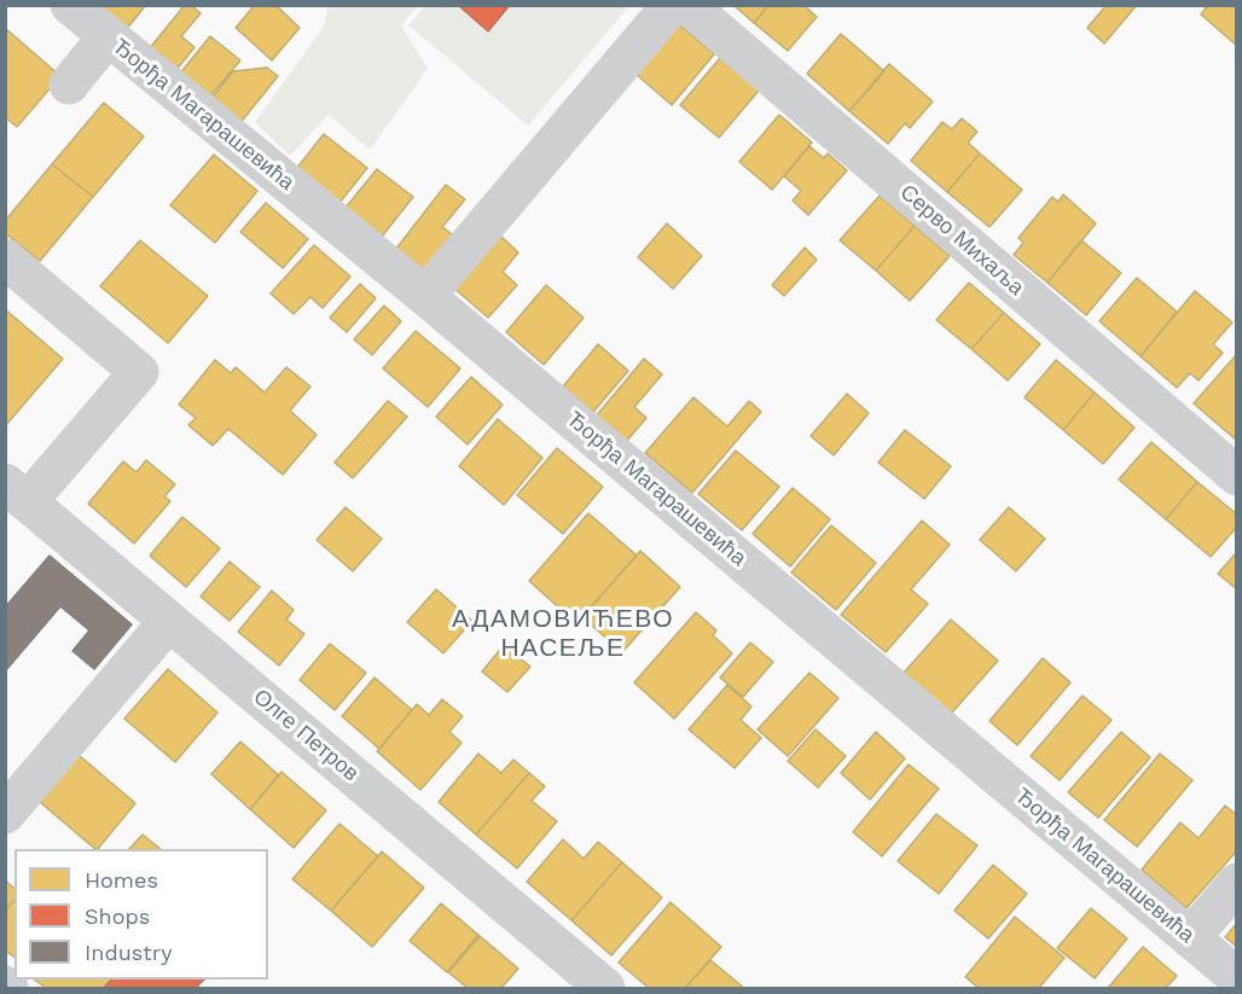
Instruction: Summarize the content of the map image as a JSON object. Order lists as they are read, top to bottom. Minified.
{"streets":{"street":["Ђорђа Магарашевића","Серво Михаља","Олге Петров"]},"districts":["АДАМОВИЋЕВО НАСЕЉЕ"],"legend":["Homes","Shops","Industry"]}
